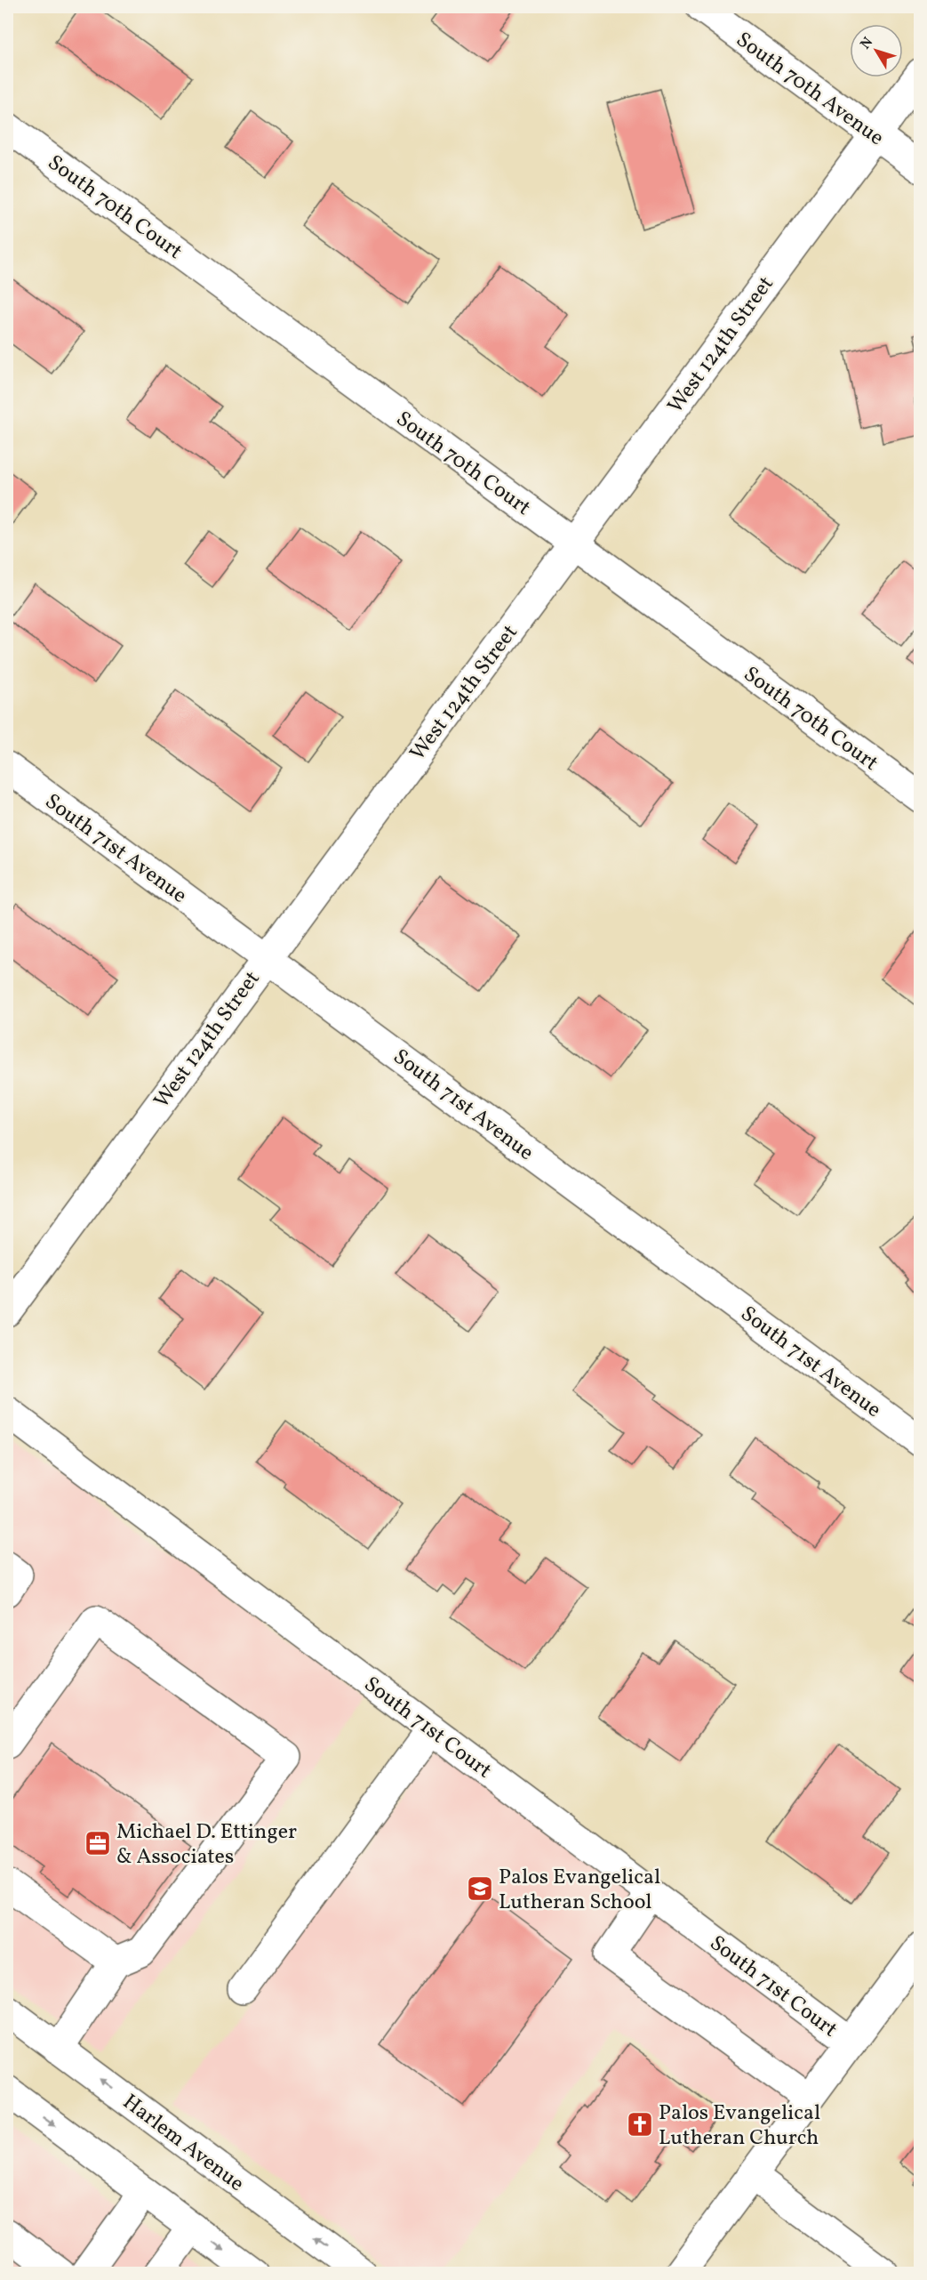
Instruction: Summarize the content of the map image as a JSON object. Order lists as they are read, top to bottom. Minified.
{"streets":{"street":["South 70th Avenue","South 70th Court","West 124th Street","South 71st Avenue","South 71st Court","Harlem Avenue"]},"crossings":[["South 70th Avenue","West 124th Street"],["South 70th Court","West 124th Street"],["West 124th Street","South 71st Avenue"]],"places":{"office":["Michael D. Ettinger & Associates"],"school or university":["Palos Evangelical Lutheran School"],"church":["Palos Evangelical Lutheran Church"]},"north":"top left"}
